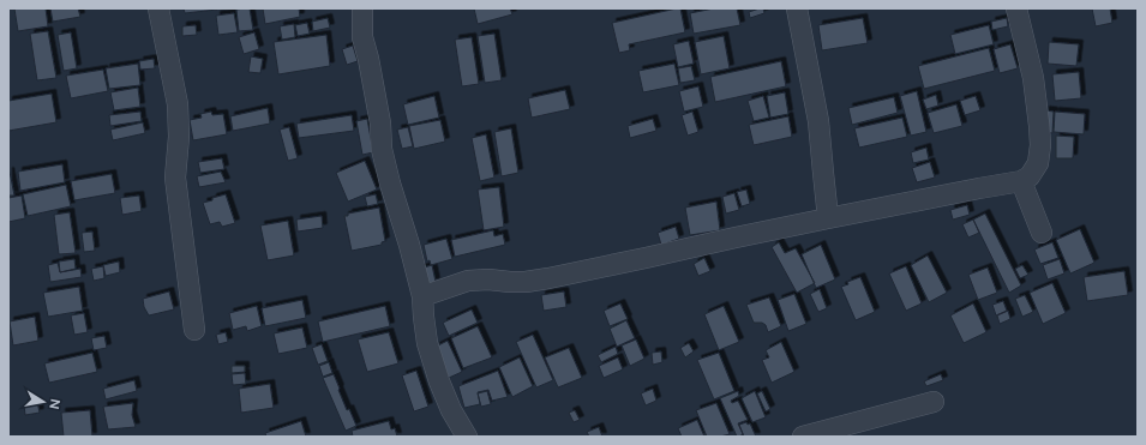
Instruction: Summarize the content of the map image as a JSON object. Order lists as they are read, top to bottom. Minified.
{"north":"right"}
